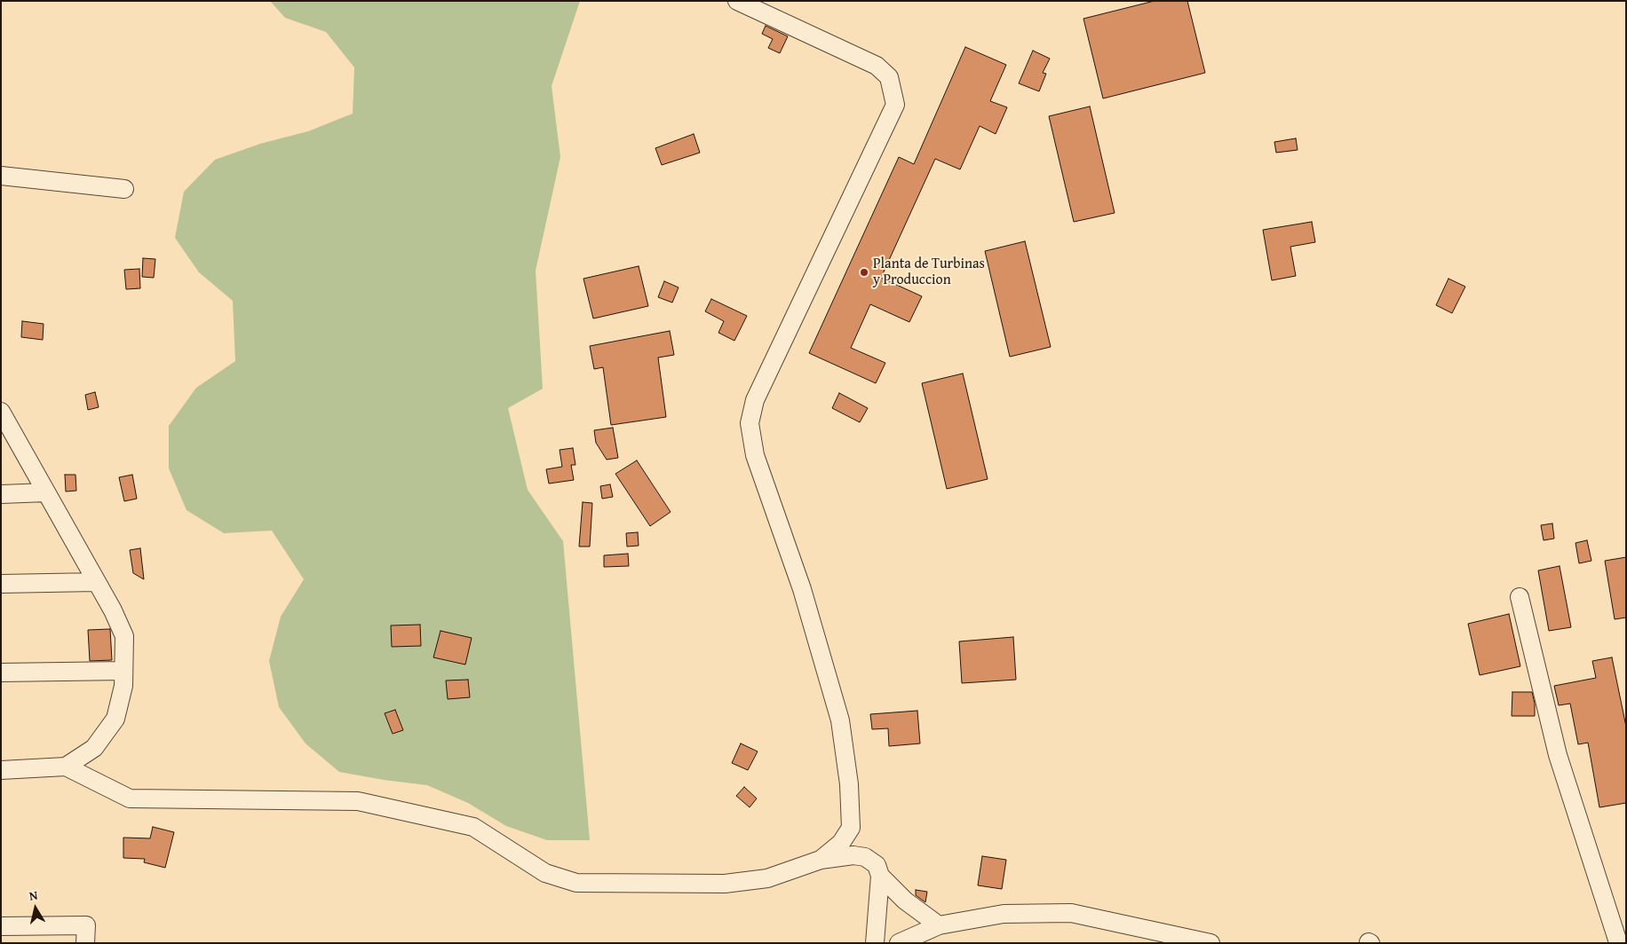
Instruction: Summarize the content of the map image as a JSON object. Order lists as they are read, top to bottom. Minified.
{"places":["Planta de Turbinas y Produccion"],"north":"top"}
